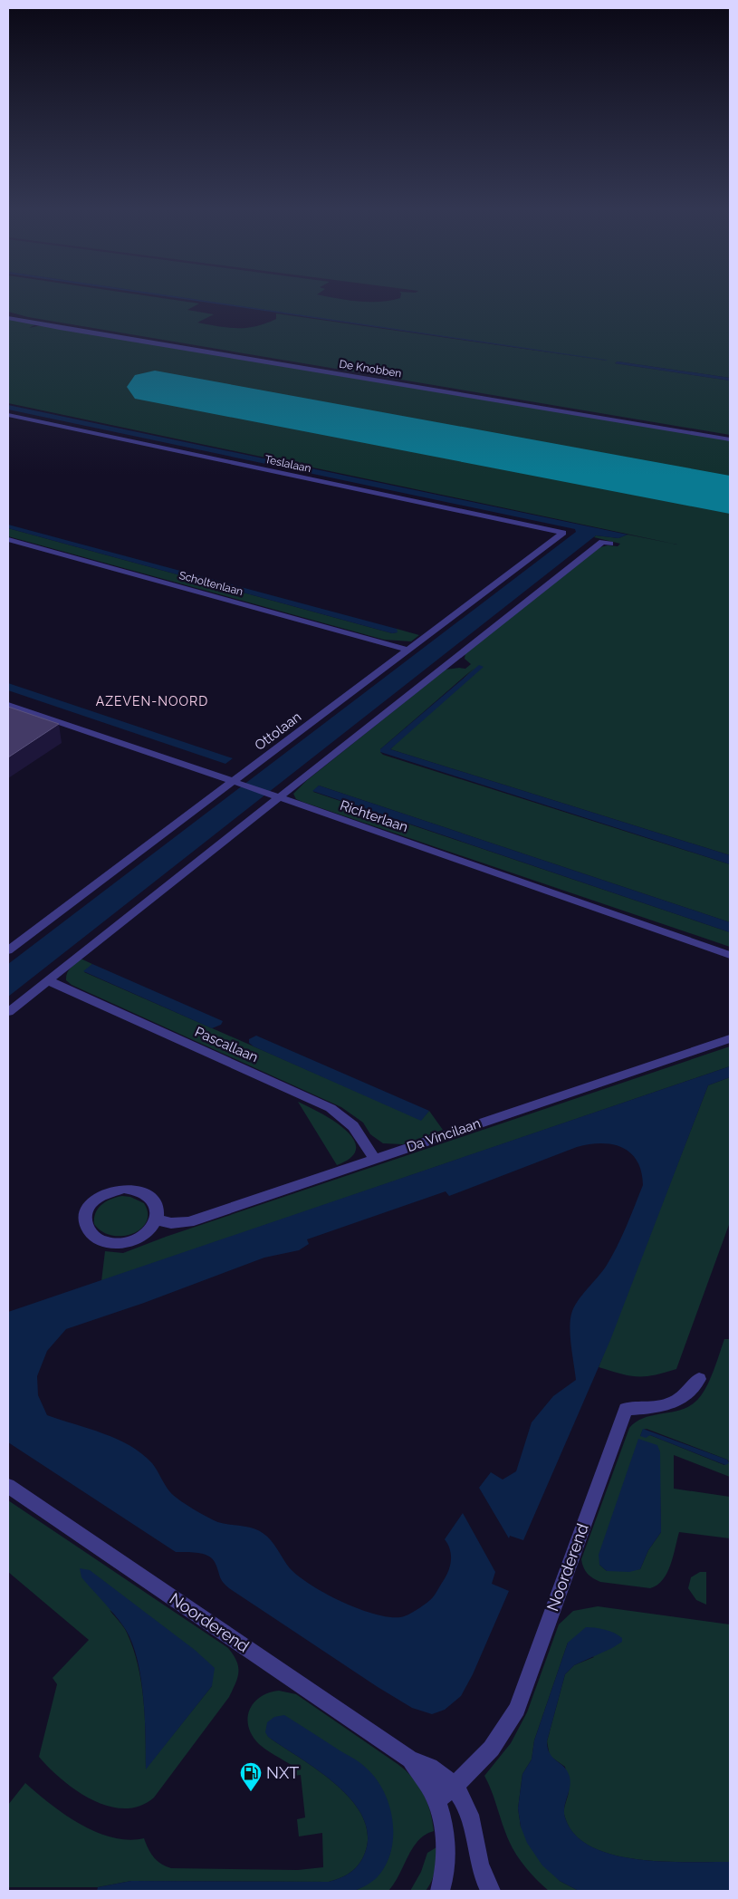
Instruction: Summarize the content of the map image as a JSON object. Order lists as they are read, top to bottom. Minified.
{"streets":{"street":["De Knobben","Teslalaan","Scholtenlaan","Ottolaan","Richterlaan","Pascallaan","Da Vincilaan","Noorderend"]},"crossings":[["Teslalaan","Ottolaan"],["Scholtenlaan","Ottolaan"],["Ottolaan","Richterlaan"],["Pascallaan","Da Vincilaan"]],"districts":["AZEVEN-NOORD"],"places":{"fuel station":["NXT"]}}
